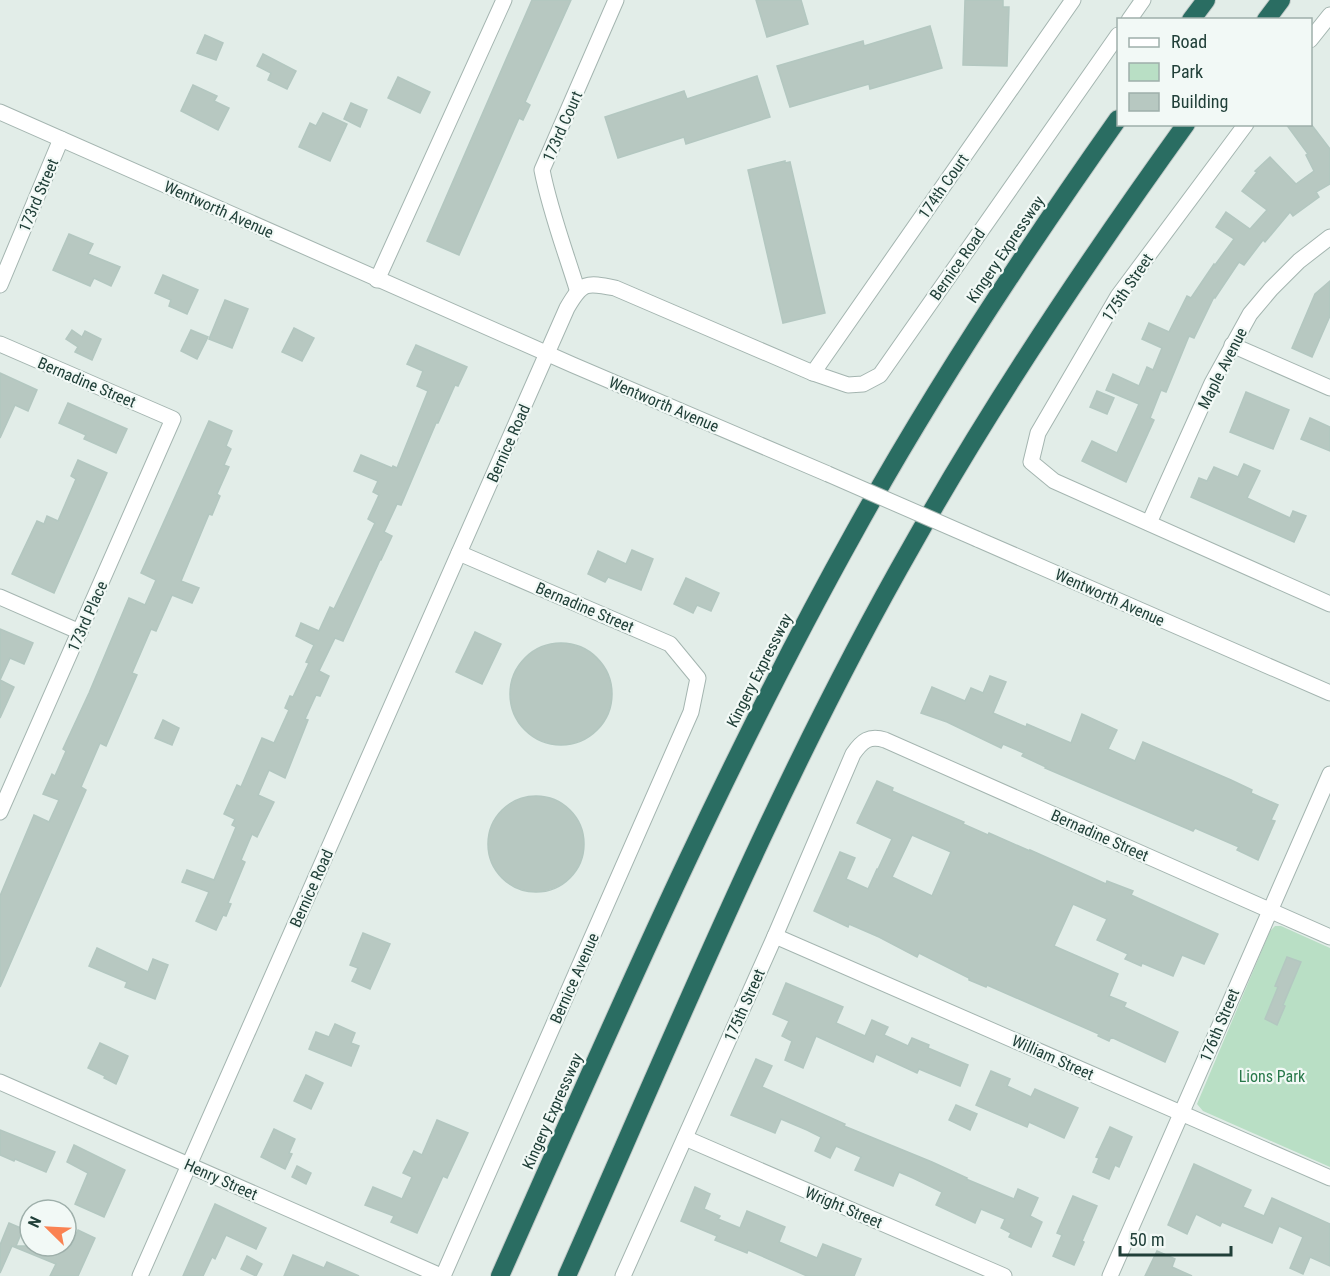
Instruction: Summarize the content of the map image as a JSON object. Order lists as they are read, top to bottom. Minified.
{"streets":{"highway":["Kingery Expressway"],"street":["173rd Court","174th Court","173rd Street","Wentworth Avenue","Bernice Road","175th Street","Maple Avenue","Bernadine Street","173rd Place","Bernice Avenue","176th Street","William Street","Henry Street","Wright Street"]},"crossings":[["173rd Court","Bernice Road"],["174th Court","Bernice Road"],["173rd Street","Wentworth Avenue"],["Wentworth Avenue","Bernice Road"],["Bernice Road","Bernadine Street"],["Bernice Road","Henry Street"],["175th Street","Maple Avenue"],["175th Street","Bernadine Street"],["175th Street","William Street"],["175th Street","Wright Street"],["Bernadine Street","173rd Place"],["Bernadine Street","Bernice Avenue"],["Bernadine Street","176th Street"],["Bernice Avenue","Henry Street"],["176th Street","William Street"]],"parks":["Lions Park"],"legend":["Road","Park","Building"],"scale_bar":"50 m","north":"top left"}
